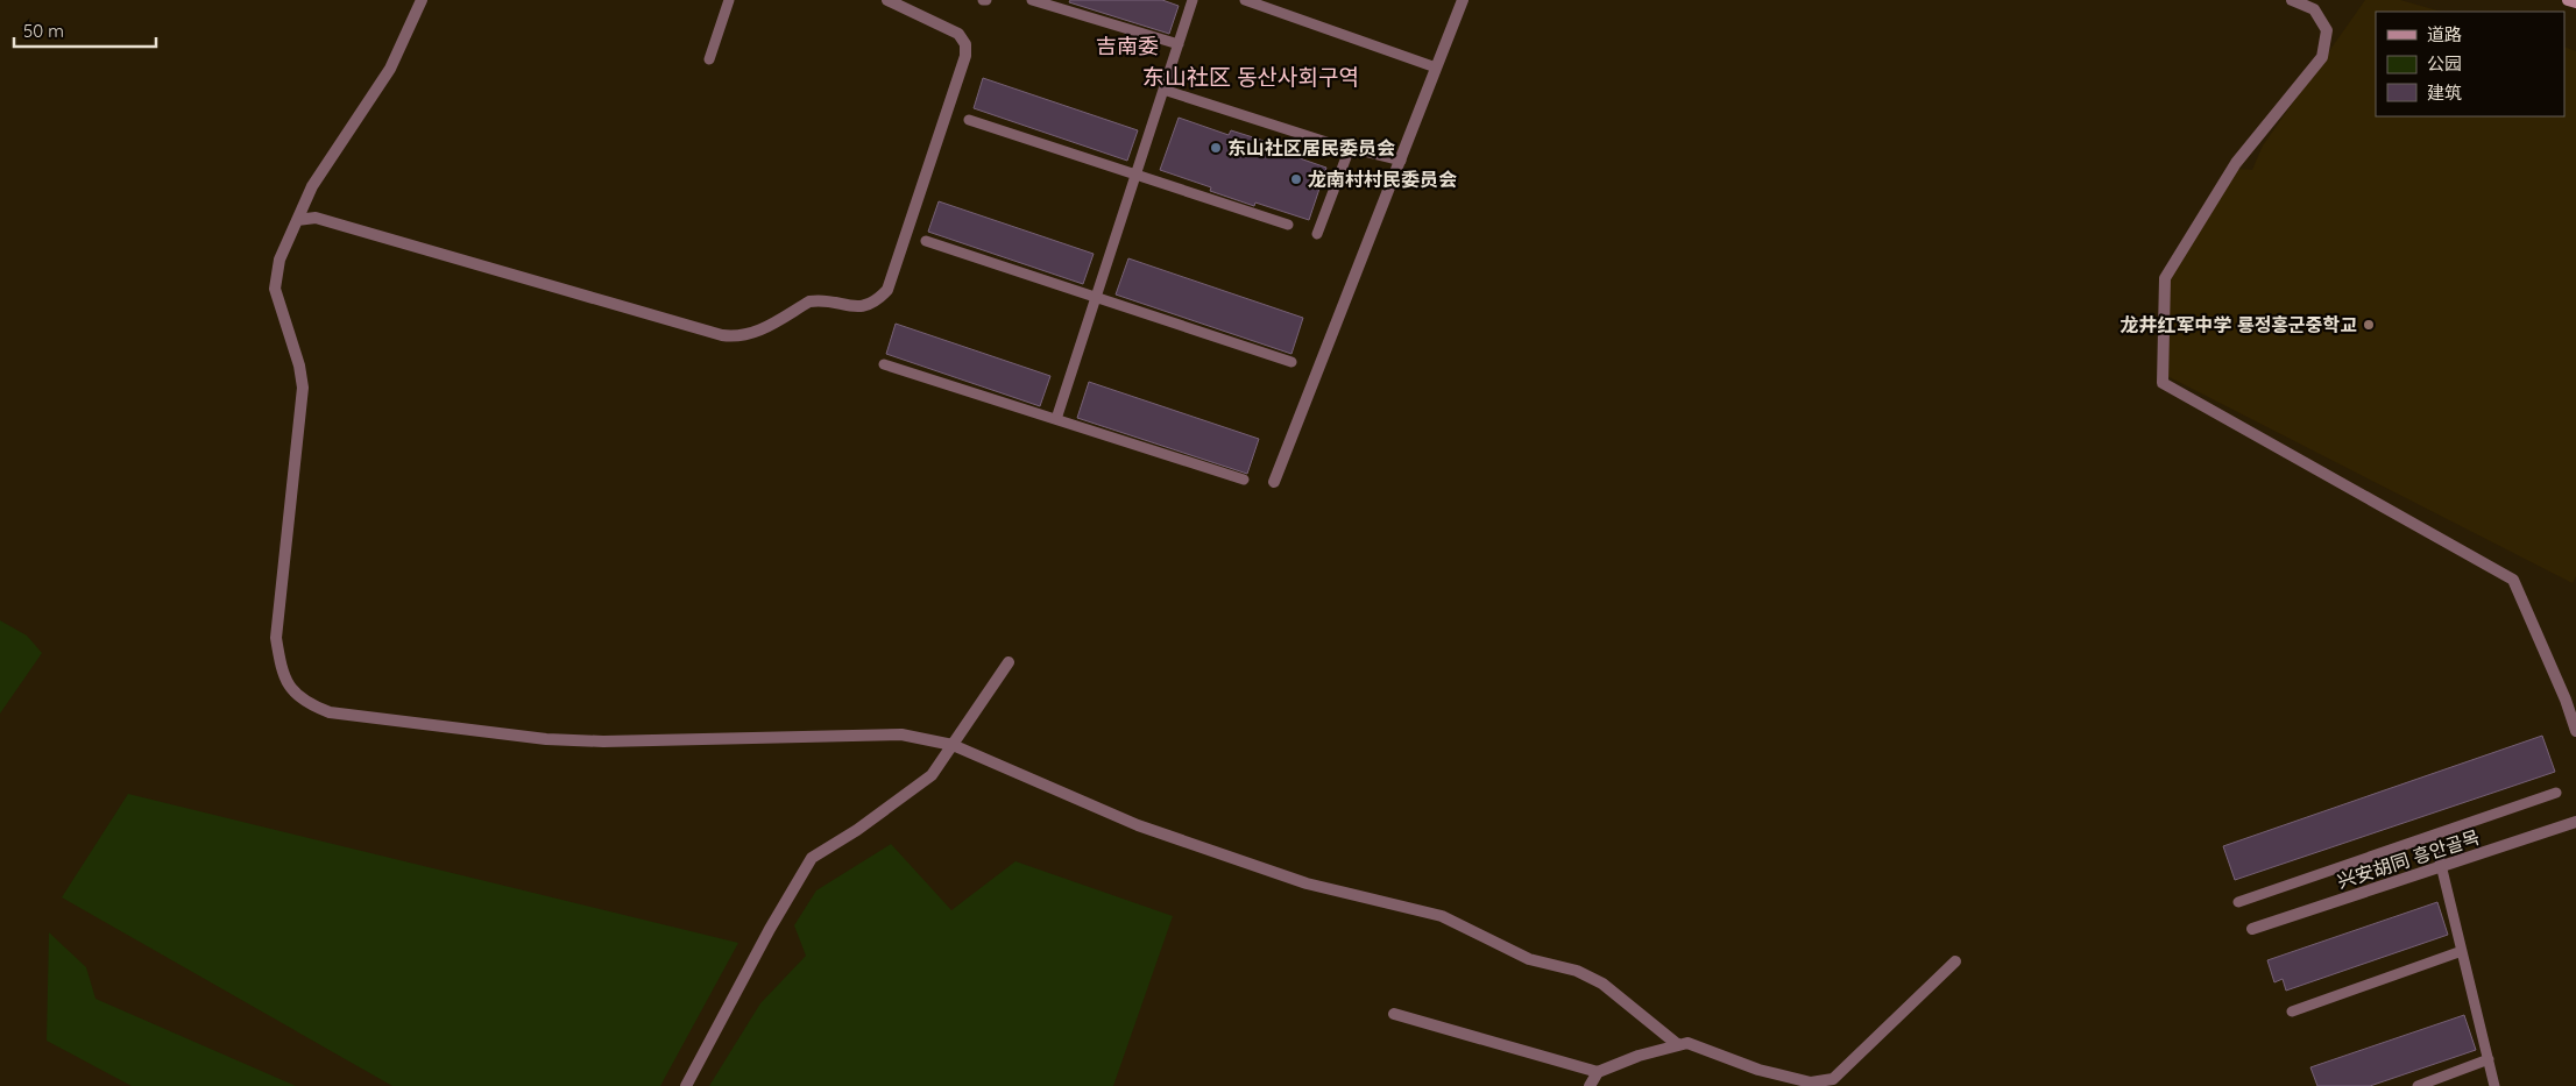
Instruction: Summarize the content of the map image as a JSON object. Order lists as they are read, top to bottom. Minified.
{"streets":{"street":["兴安胡同 흥안골목"]},"districts":["吉南委","东山社区 동산사회구역"],"places":["东山社区居民委员会","龙南村村民委员会","龙井红军中学 룡정홍군중학교"],"legend":["道路","公园","建筑"],"scale_bar":"50 m"}
